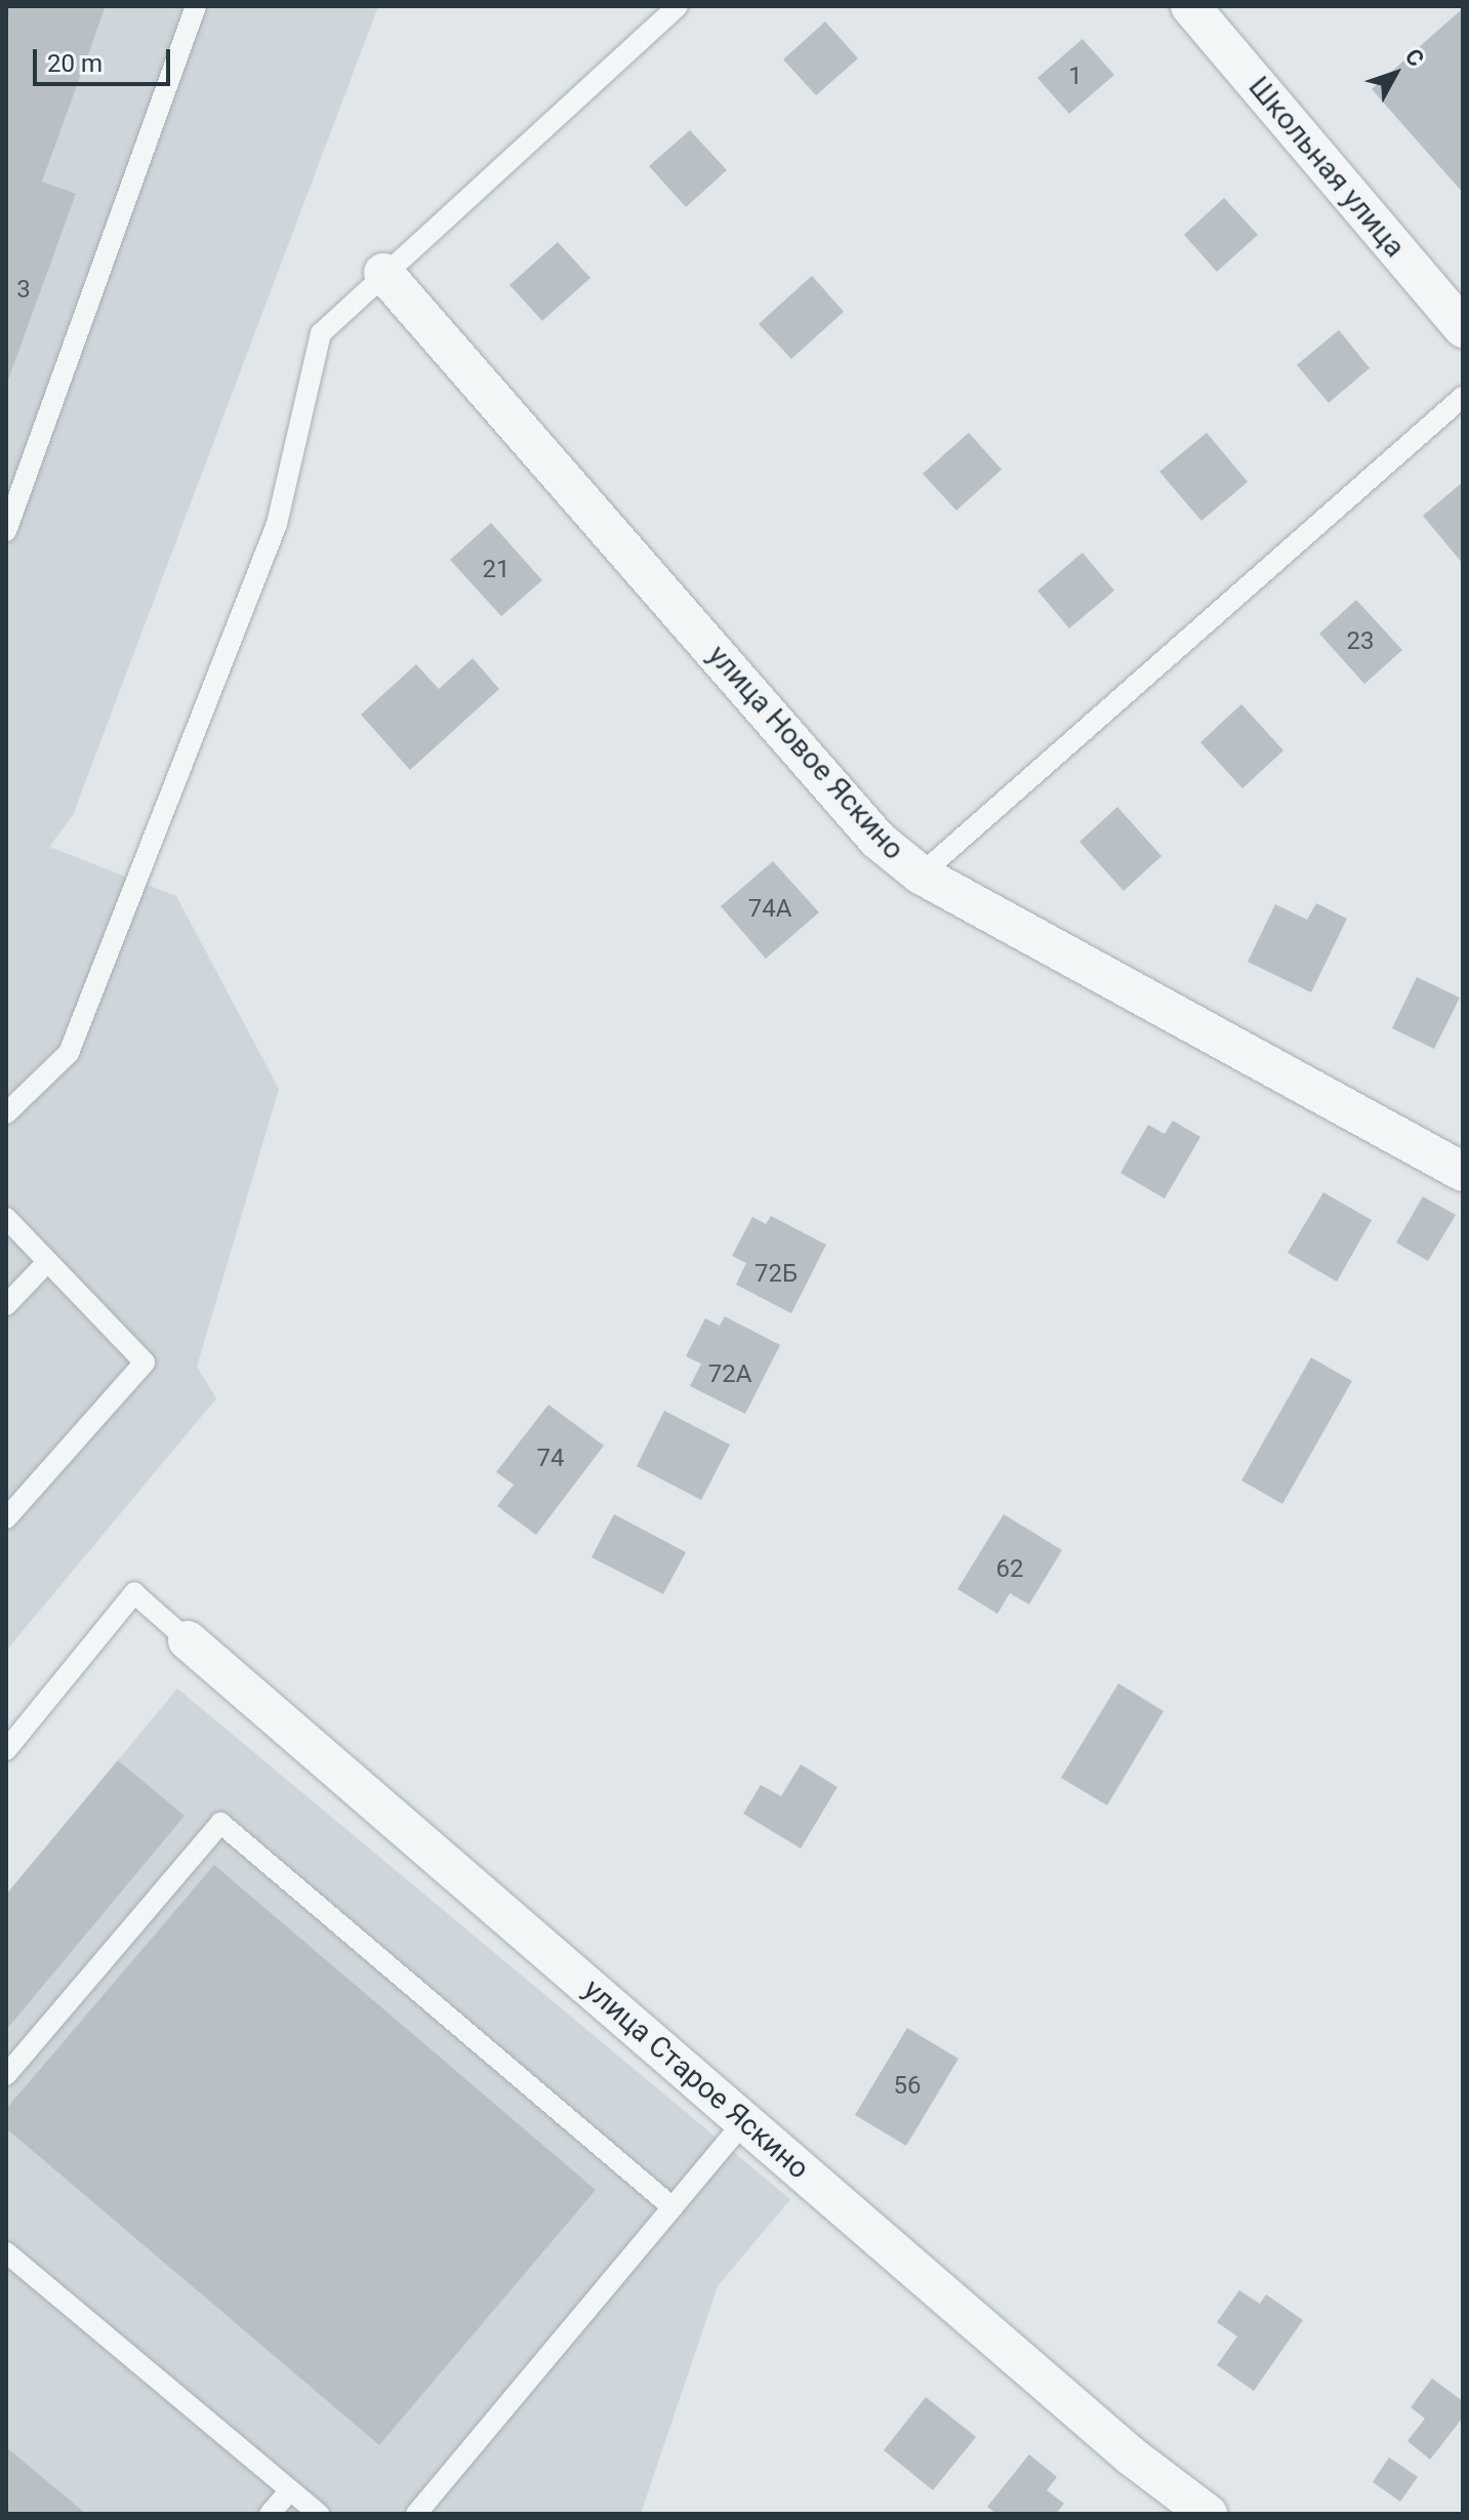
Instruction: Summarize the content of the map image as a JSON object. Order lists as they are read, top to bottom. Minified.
{"streets":{"street":["Школьная улица","улица Новое Яскино","улица Старое Яскино"]},"house_numbers":["1","3","21","23","74А","72Б","72А","74","62","56"],"scale_bar":"20 m","north":"top right"}
